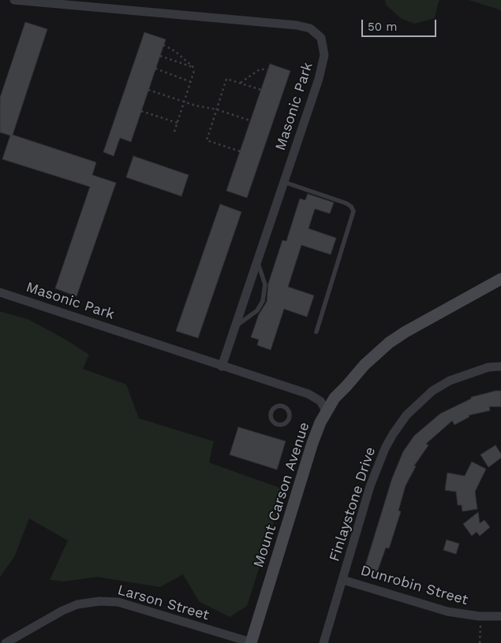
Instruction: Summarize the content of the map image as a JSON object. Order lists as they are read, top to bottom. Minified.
{"streets":{"main road":["Mount Carson Avenue"],"street":["Masonic Park","Finlaystone Drive","Dunrobin Street","Larson Street"]},"crossings":[["Masonic Park","Mount Carson Avenue"],["Mount Carson Avenue","Larson Street"],["Finlaystone Drive","Dunrobin Street"]],"scale_bar":"50 m"}
